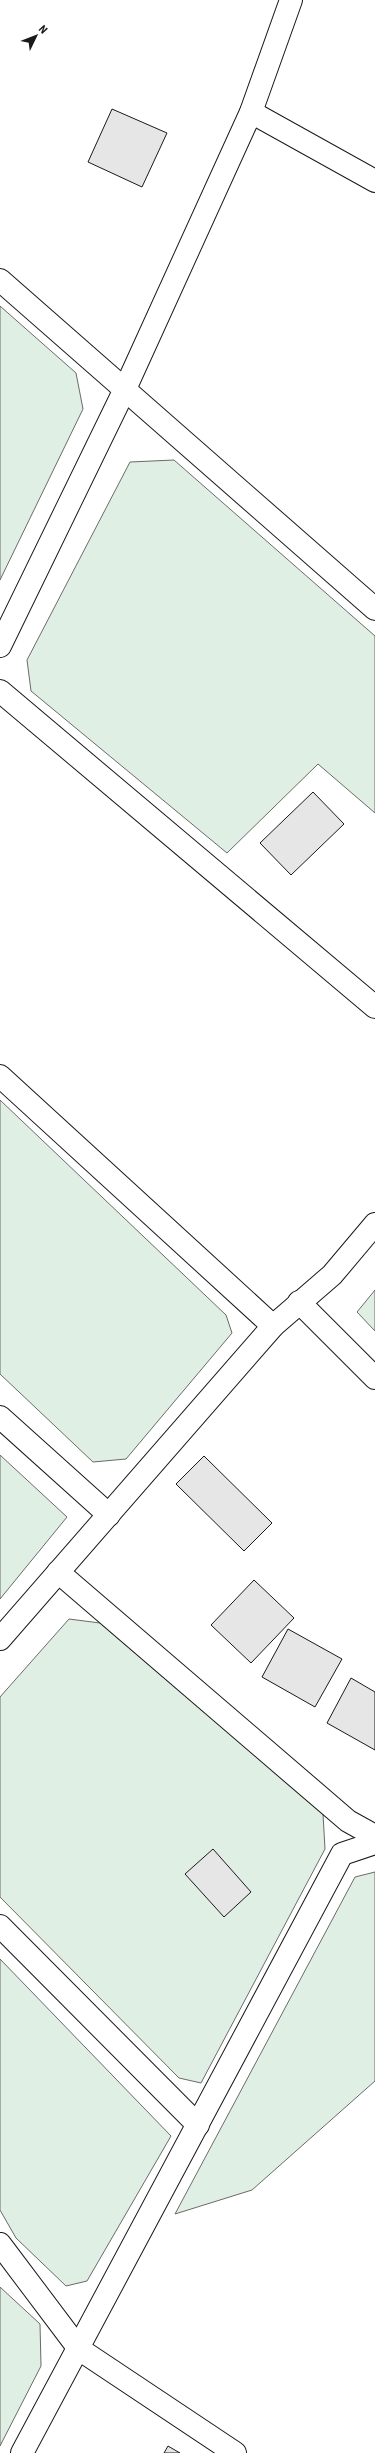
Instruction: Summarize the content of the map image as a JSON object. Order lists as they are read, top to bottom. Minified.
{"north":"top right"}
